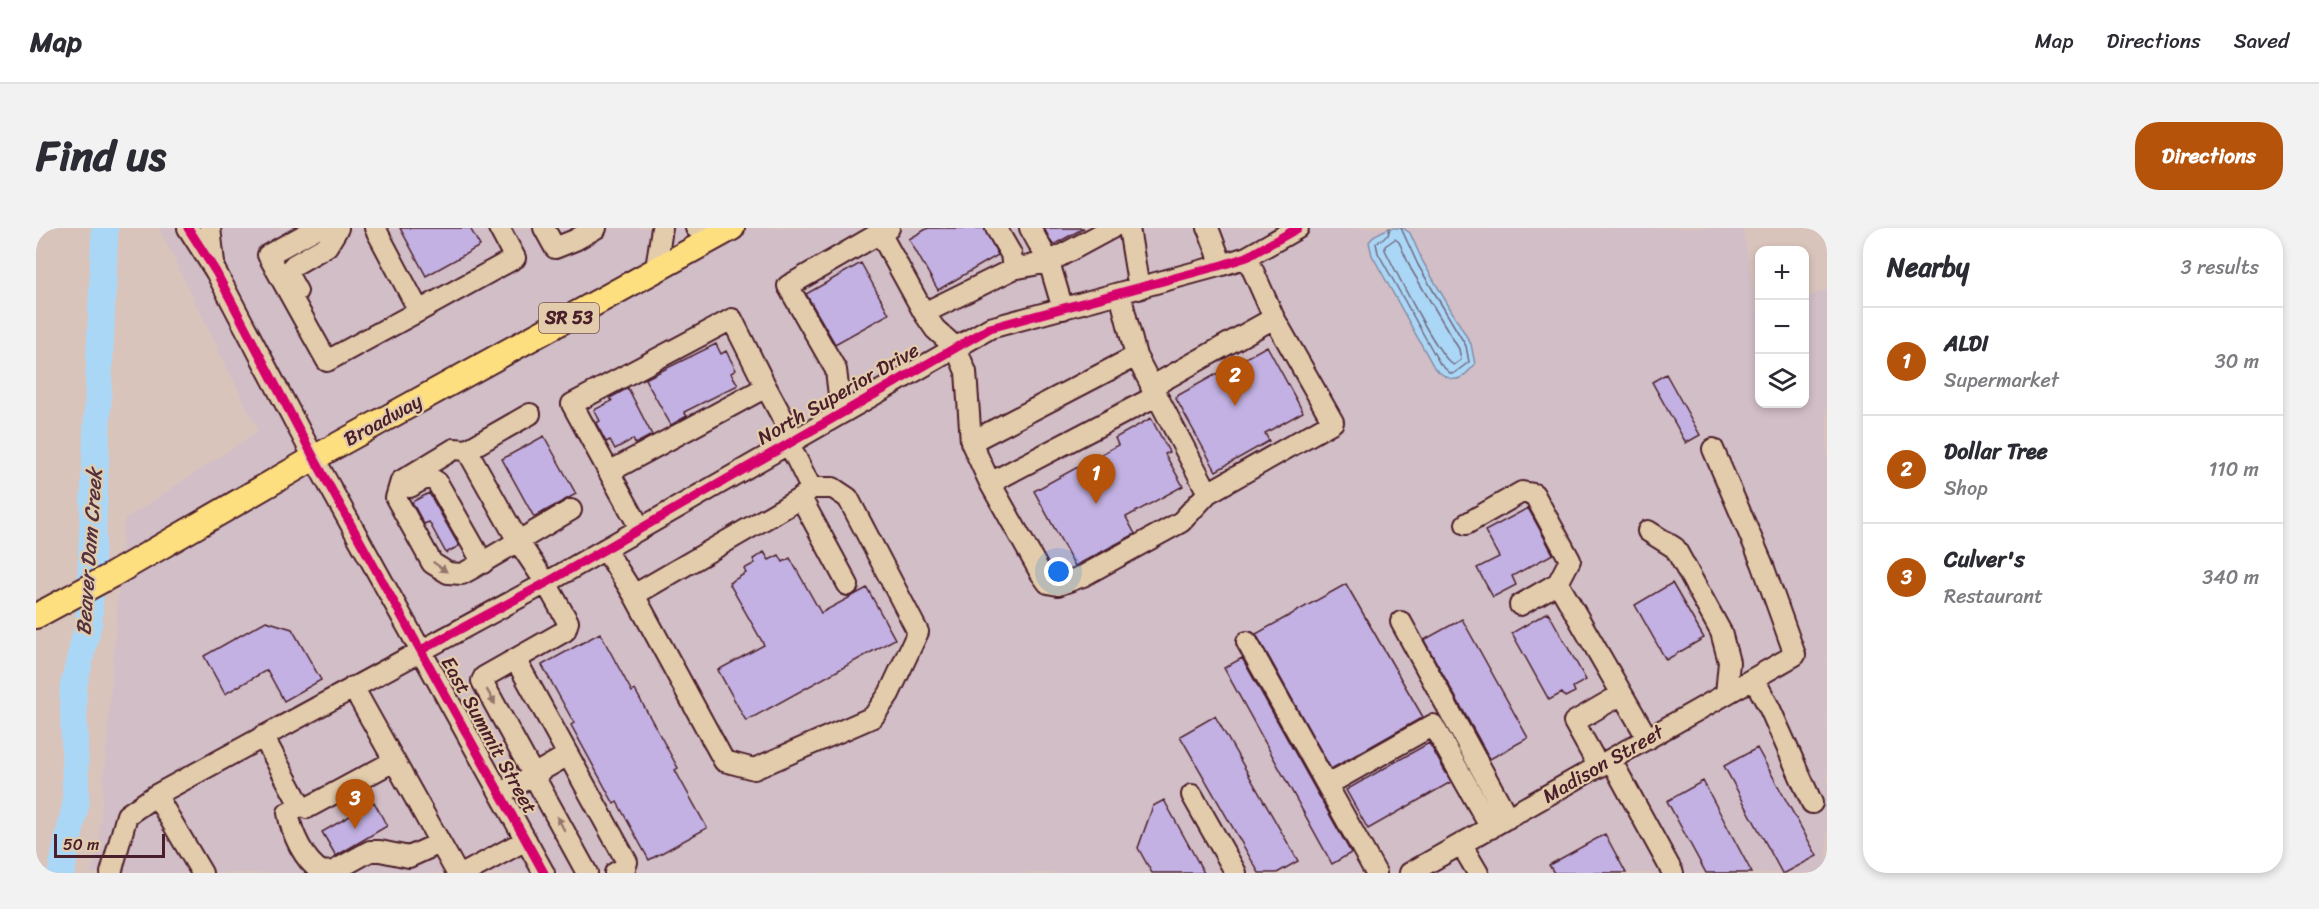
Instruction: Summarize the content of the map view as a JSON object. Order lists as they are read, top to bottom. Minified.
{"streets":{"main road":["SR 53","Broadway"],"street":["North Superior Drive","East Summit Street","Madison Street"]},"crossings":[["North Superior Drive","East Summit Street"],["Broadway","East Summit Street"]],"water":["Beaver Dam Creek"],"scale_bar":"50 m","page":{"header":"Map","nav":["Map","Directions","Saved"],"title":"Find us","buttons":"Directions","heading":["Nearby","3 results"],"map_buttons":["+","−"],"list":[{"mark":"1","name":"ALDI","note":"Supermarket","value":"30 m"},{"mark":"2","name":"Dollar Tree","note":"Shop","value":"110 m"},{"mark":"3","name":"Culver's","note":"Restaurant","value":"340 m"}],"pins":["2","1","3"],"scale":"50 m"}}
